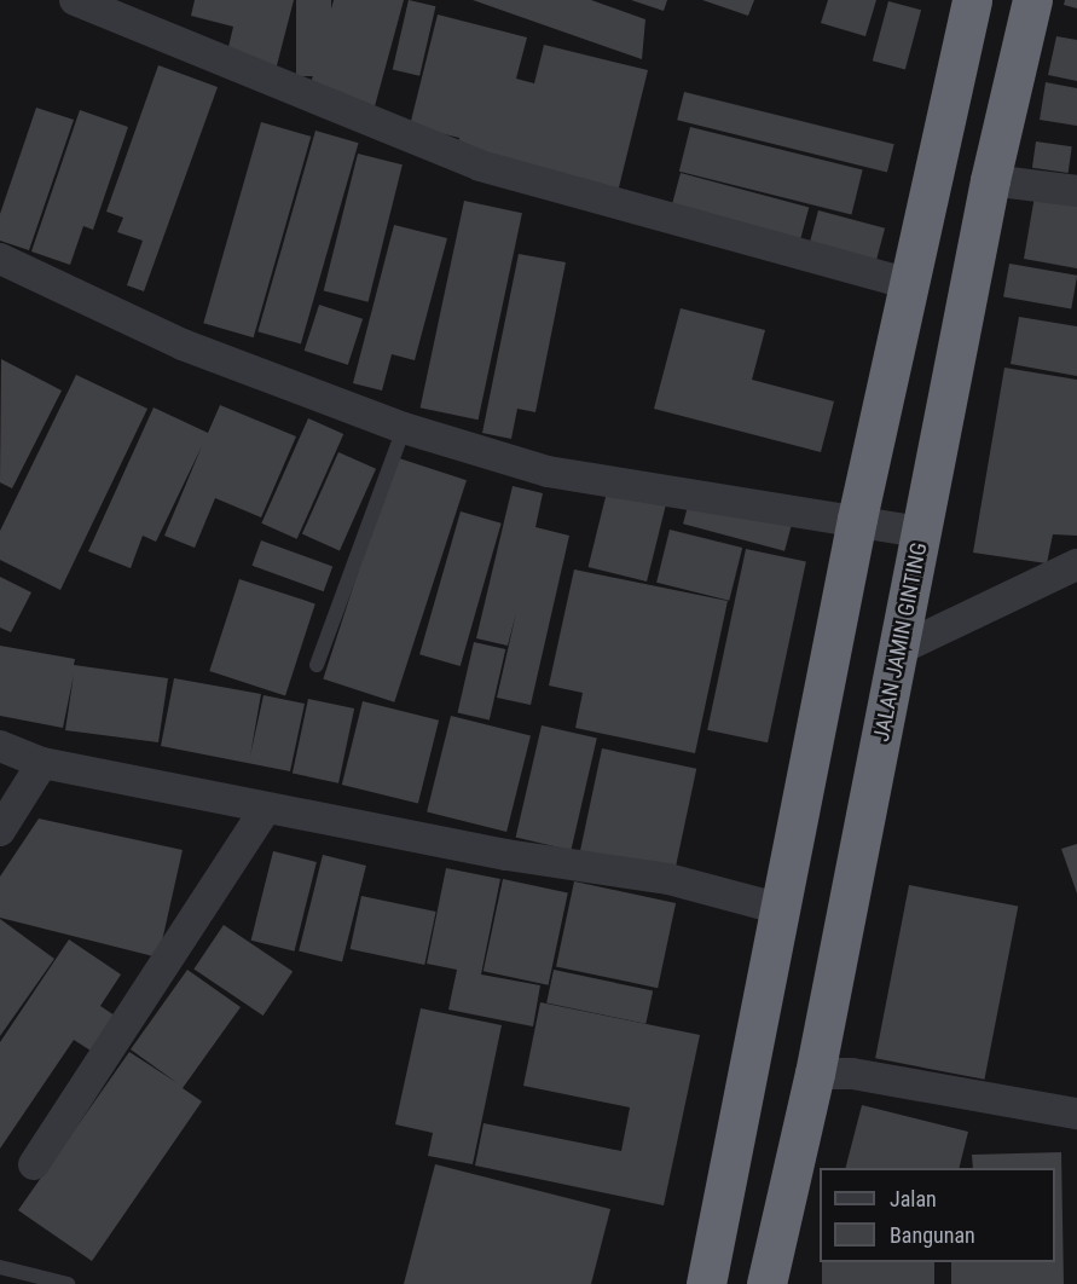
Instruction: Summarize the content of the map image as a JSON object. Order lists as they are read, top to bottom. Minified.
{"streets":{"highway":["JALAN JAMIN GINTING"]},"legend":["Jalan","Bangunan"]}
